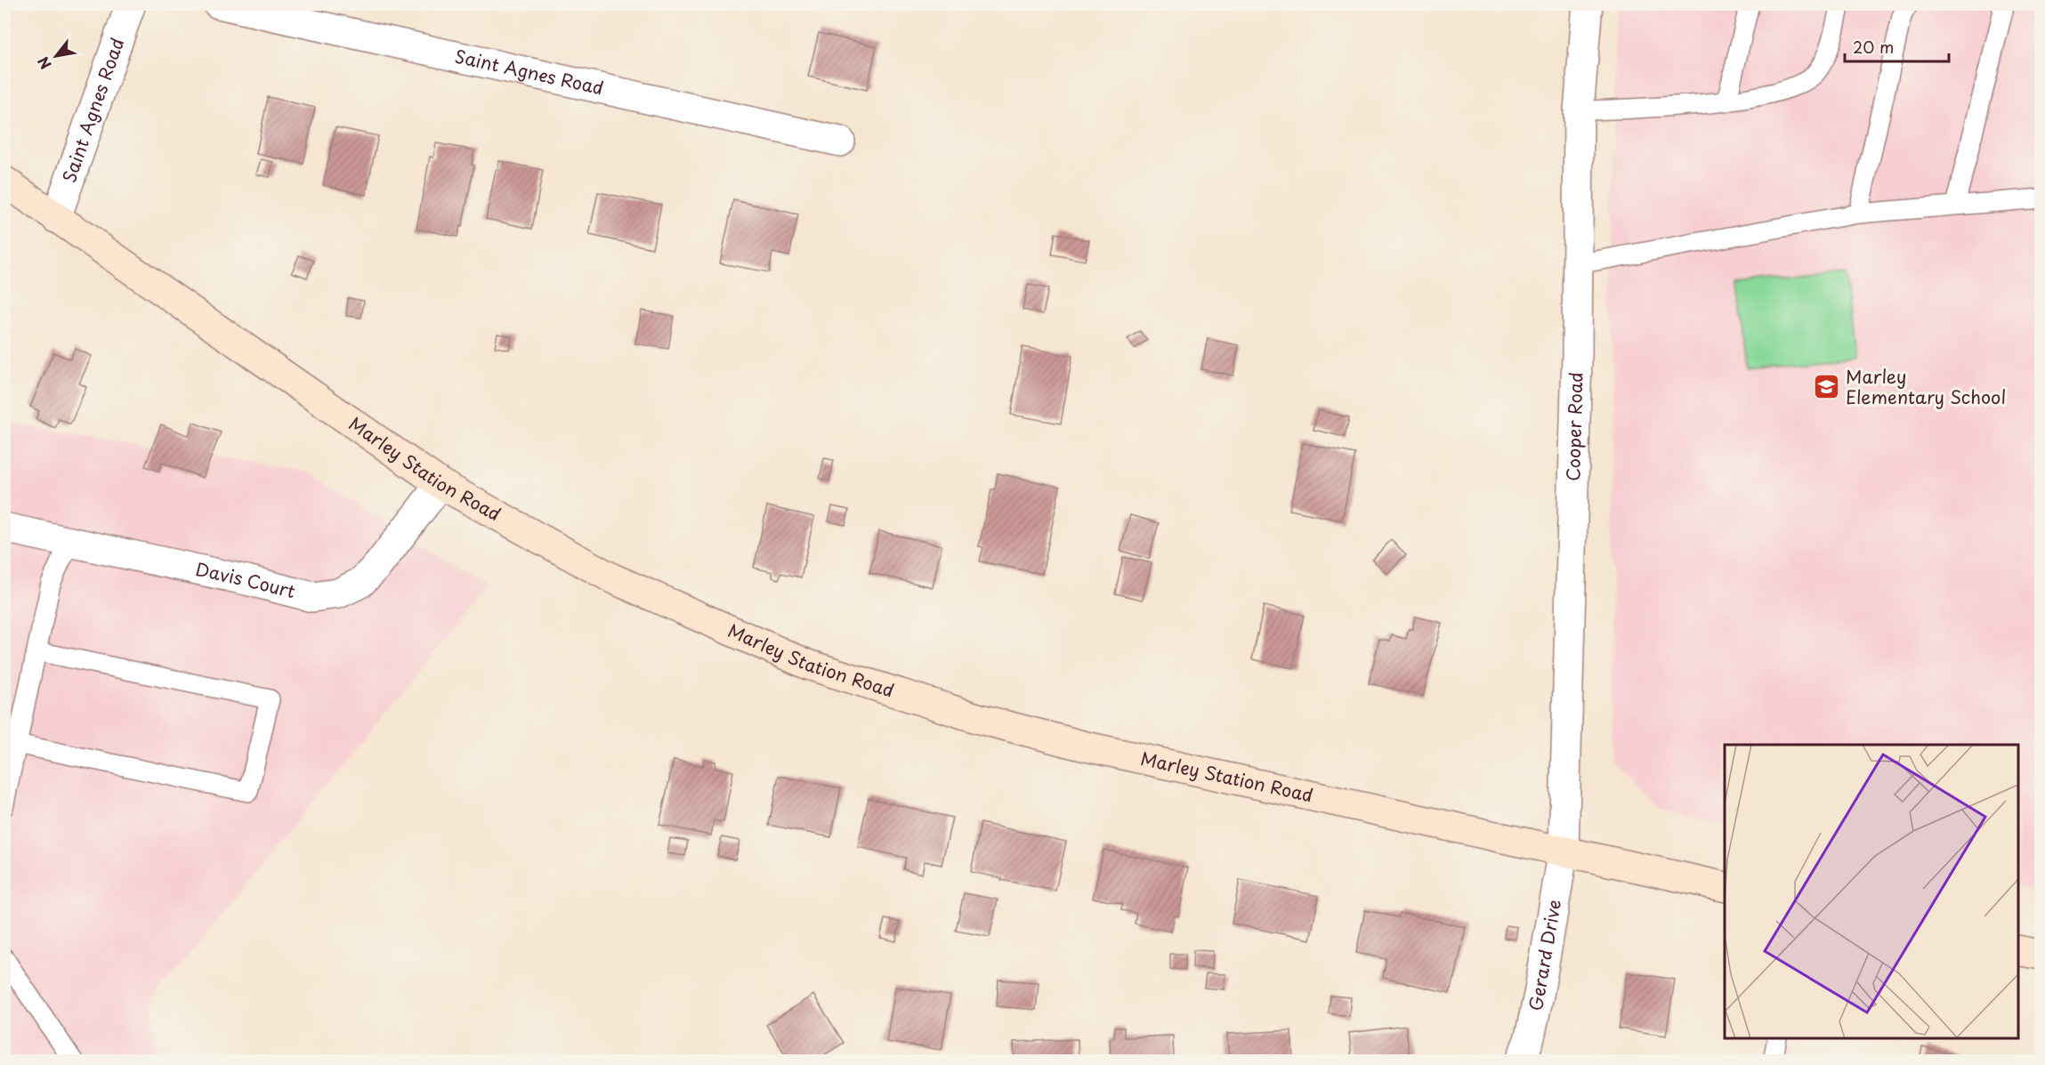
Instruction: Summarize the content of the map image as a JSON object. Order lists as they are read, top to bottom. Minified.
{"streets":{"main road":["Marley Station Road"],"street":["Saint Agnes Road","Cooper Road","Davis Court","Gerard Drive"]},"crossings":[["Saint Agnes Road","Marley Station Road"],["Cooper Road","Marley Station Road"],["Cooper Road","Gerard Drive"],["Marley Station Road","Davis Court"],["Marley Station Road","Gerard Drive"]],"places":{"school or university":["Marley Elementary School"]},"scale_bar":"20 m","north":"bottom left"}
